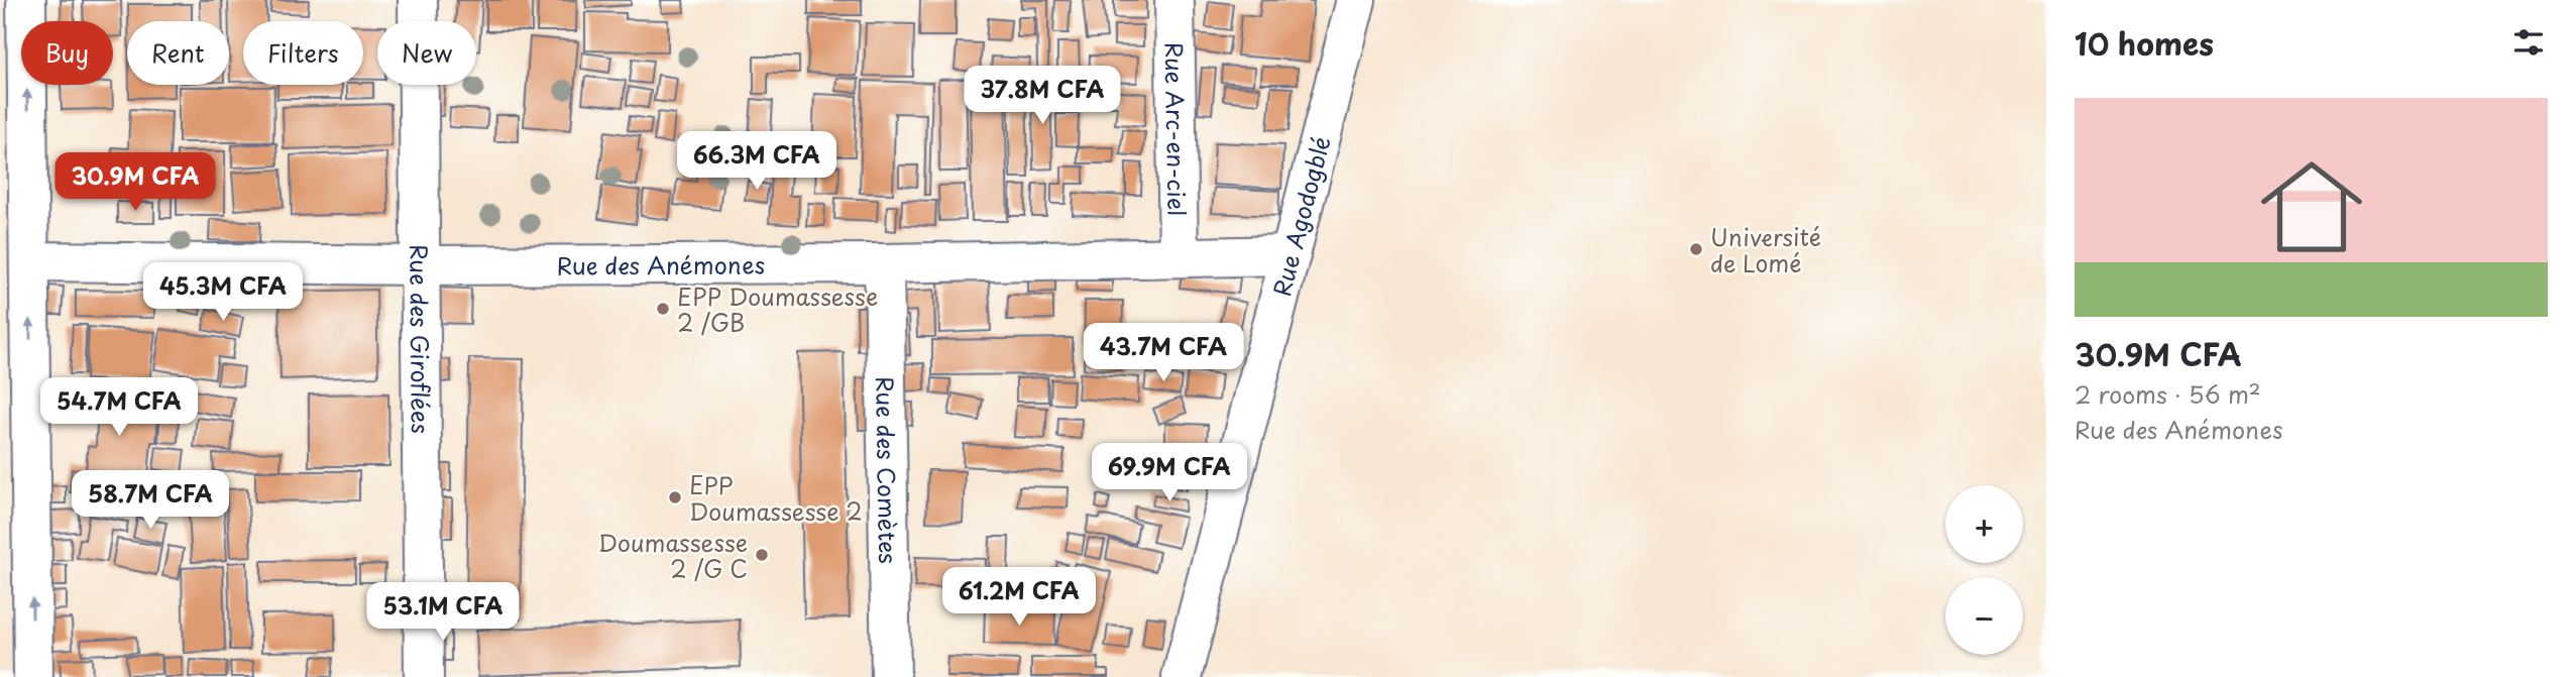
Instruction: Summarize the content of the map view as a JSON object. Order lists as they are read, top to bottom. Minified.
{"streets":{"street":["Rue Arc-en-ciel","Rue Agodogblé","Rue des Anémones","Rue des Giroflées","Rue des Comètes"]},"crossings":[["Rue Arc-en-ciel","Rue des Anémones"],["Rue Agodogblé","Rue des Anémones"],["Rue des Anémones","Rue des Giroflées"],["Rue des Anémones","Rue des Comètes"]],"places":["Université de Lomé","EPP Doumassesse 2 /GB","EPP Doumassesse 2","Doumassesse 2 /G C"],"page":{"heading":"10 homes","chip":["Buy","Rent","Filters","New"],"price":["37.8M CFA","66.3M CFA","30.9M CFA","45.3M CFA","43.7M CFA","54.7M CFA","69.9M CFA","58.7M CFA","61.2M CFA","53.1M CFA"],"list":[{"name":"30.9M CFA","note":"2 rooms · 56 m² · Rue des Anémones"}],"map_buttons":["+","−"]}}
